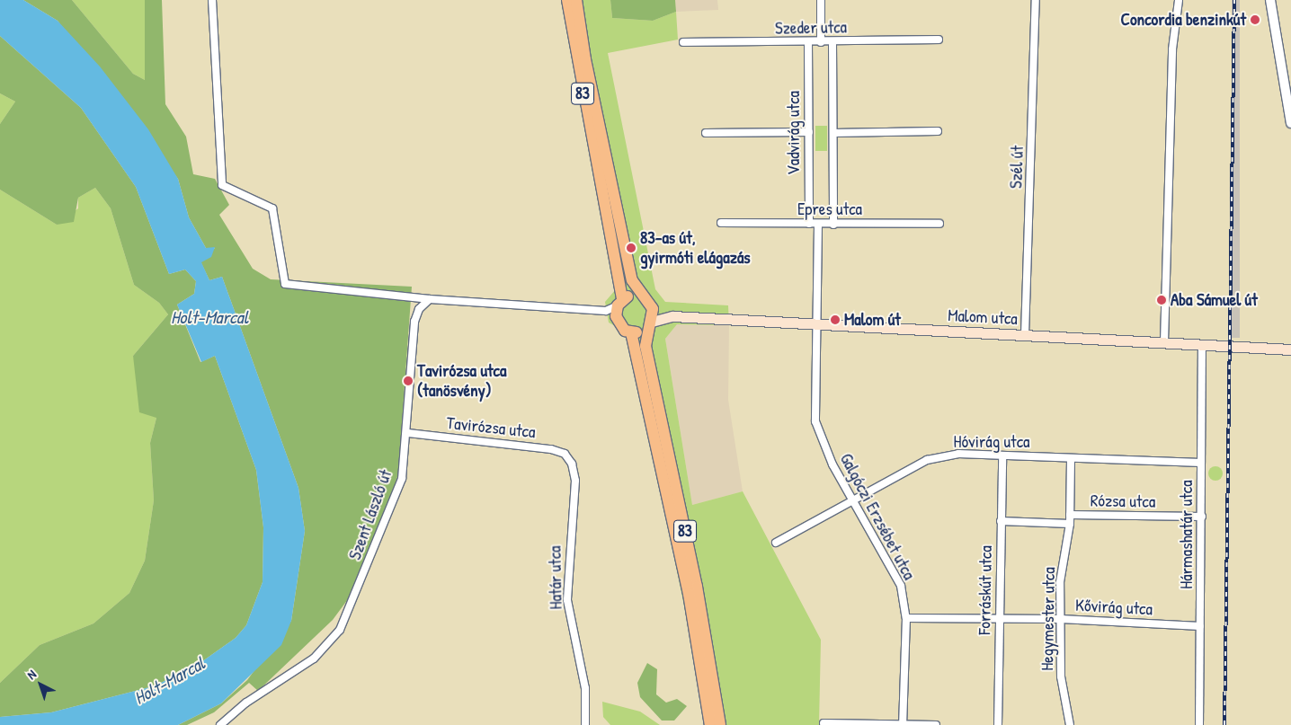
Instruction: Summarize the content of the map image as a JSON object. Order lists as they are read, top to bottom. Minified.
{"streets":{"main road":["83","Malom utca"],"street":["Szeder utca","Vadvirág utca","Szél út","Epres utca","Tavirózsa utca","Hóvirág utca","Rózsa utca","Szent László út","Galgóczi Erzsébet utca","Hármashatár utca","Határ utca","Forráskút utca","Kővirág utca","Hegymester utca"]},"crossings":[["Szeder utca","Vadvirág utca"],["Vadvirág utca","Epres utca"],["Szél út","Malom utca"],["Malom utca","Galgóczi Erzsébet utca"],["Malom utca","Hármashatár utca"],["Tavirózsa utca","Szent László út"],["Tavirózsa utca","Határ utca"],["Hóvirág utca","Galgóczi Erzsébet utca"],["Hóvirág utca","Hármashatár utca"],["Hóvirág utca","Forráskút utca"],["Hóvirág utca","Hegymester utca"],["Rózsa utca","Hármashatár utca"],["Rózsa utca","Forráskút utca"],["Rózsa utca","Hegymester utca"],["Galgóczi Erzsébet utca","Kővirág utca"],["Hármashatár utca","Kővirág utca"],["Forráskút utca","Kővirág utca"],["Kővirág utca","Hegymester utca"]],"water":["Holt-Marcal"],"places":["Concordia benzinkút","83-as út, gyirmóti elágazás","Aba Sámuel út","Malom út","Tavirózsa utca (tanösvény)"],"north":"top left"}
